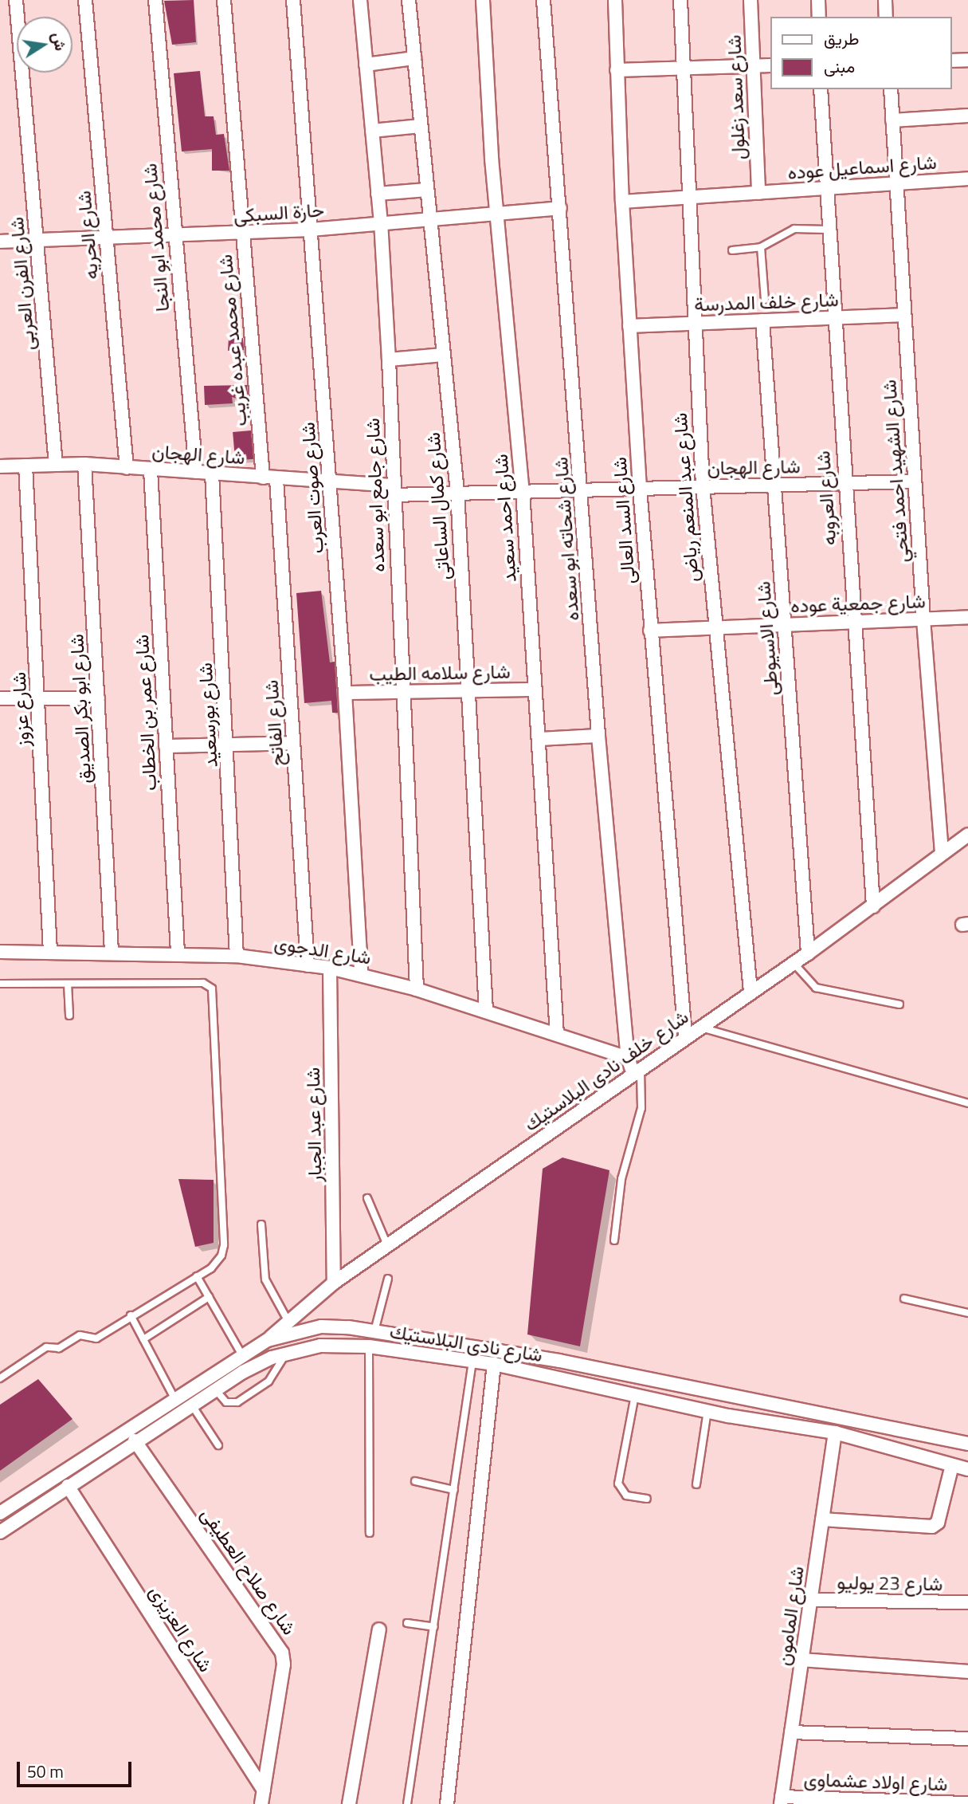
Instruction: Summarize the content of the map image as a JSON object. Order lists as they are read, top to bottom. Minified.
{"streets":{"street":["شارع سعد زغلول","شارع اسماعيل عوده","حارة السبكى","شارع الحريه","شارع محمد ابو النجا","شارع الفرن العربى","شارع خلف المدرسة","شارع محمد عبده غريب","شارع الهجان","شارع الشهيد احمد فتحي","شارع صوت العرب","شارع جامع ابو سعده","شارع عبد المنعم رياض","شارع العروبه","شارع كمال الساعاتى","شارع احمد سعيد","شارع السد العالى","شارع شحاته ابو سعده","شارع جمعية عوده","شارع الاسيوطى","شارع سلامه الطيب","شارع ابو بكر الصديق","شارع عزوز","شارع عمر بن الخطاب","شارع بورسعيد","شارع الفاتح","شارع الدجوى","شارع خلف نادى البلاستيك","شارع عبد الجبار","شارع نادى البلاستيك","شارع صلاح العطيفى","شارع 23 يوليو","شارع المامون","شارع العزيزى","شارع اولاد عشماوى"]},"crossings":[["شارع سعد زغلول","شارع اسماعيل عوده"],["شارع اسماعيل عوده","شارع الشهيد احمد فتحي"],["شارع اسماعيل عوده","شارع عبد المنعم رياض"],["شارع اسماعيل عوده","شارع العروبه"],["شارع اسماعيل عوده","شارع السد العالى"],["حارة السبكى","شارع الحريه"],["حارة السبكى","شارع محمد ابو النجا"],["حارة السبكى","شارع الفرن العربى"],["حارة السبكى","شارع محمد عبده غريب"],["حارة السبكى","شارع صوت العرب"],["حارة السبكى","شارع جامع ابو سعده"],["حارة السبكى","شارع كمال الساعاتى"],["حارة السبكى","شارع احمد سعيد"],["حارة السبكى","شارع شحاته ابو سعده"],["شارع الحريه","شارع الهجان"],["شارع محمد ابو النجا","شارع الهجان"],["شارع الفرن العربى","شارع الهجان"],["شارع خلف المدرسة","شارع الشهيد احمد فتحي"],["شارع خلف المدرسة","شارع عبد المنعم رياض"],["شارع خلف المدرسة","شارع العروبه"],["شارع خلف المدرسة","شارع السد العالى"],["شارع خلف المدرسة","شارع الاسيوطى"],["شارع محمد عبده غريب","شارع الهجان"],["شارع الهجان","شارع الشهيد احمد فتحي"],["شارع الهجان","شارع صوت العرب"],["شارع الهجان","شارع جامع ابو سعده"],["شارع الهجان","شارع عبد المنعم رياض"],["شارع الهجان","شارع العروبه"],["شارع الهجان","شارع كمال الساعاتى"],["شارع الهجان","شارع احمد سعيد"],["شارع الهجان","شارع السد العالى"],["شارع الهجان","شارع شحاته ابو سعده"],["شارع الهجان","شارع الاسيوطى"],["شارع الهجان","شارع ابو بكر الصديق"],["شارع الهجان","شارع عزوز"],["شارع الهجان","شارع عمر بن الخطاب"],["شارع الهجان","شارع بورسعيد"],["شارع الهجان","شارع الفاتح"],["شارع الشهيد احمد فتحي","شارع جمعية عوده"],["شارع الشهيد احمد فتحي","شارع خلف نادى البلاستيك"],["شارع صوت العرب","شارع سلامه الطيب"],["شارع صوت العرب","شارع الدجوى"],["شارع جامع ابو سعده","شارع سلامه الطيب"],["شارع جامع ابو سعده","شارع الدجوى"],["شارع عبد المنعم رياض","شارع جمعية عوده"],["شارع عبد المنعم رياض","شارع خلف نادى البلاستيك"],["شارع العروبه","شارع جمعية عوده"],["شارع العروبه","شارع خلف نادى البلاستيك"],["شارع كمال الساعاتى","شارع سلامه الطيب"],["شارع كمال الساعاتى","شارع الدجوى"],["شارع احمد سعيد","شارع سلامه الطيب"],["شارع احمد سعيد","شارع الدجوى"],["شارع السد العالى","شارع جمعية عوده"],["شارع السد العالى","شارع خلف نادى البلاستيك"],["شارع شحاته ابو سعده","شارع الدجوى"],["شارع شحاته ابو سعده","شارع خلف نادى البلاستيك"],["شارع جمعية عوده","شارع الاسيوطى"],["شارع الاسيوطى","شارع خلف نادى البلاستيك"],["شارع ابو بكر الصديق","شارع الدجوى"],["شارع عزوز","شارع الدجوى"],["شارع عمر بن الخطاب","شارع الدجوى"],["شارع بورسعيد","شارع الدجوى"],["شارع الفاتح","شارع الدجوى"],["شارع الدجوى","شارع عبد الجبار"],["شارع خلف نادى البلاستيك","شارع عبد الجبار"],["شارع خلف نادى البلاستيك","شارع نادى البلاستيك"],["شارع نادى البلاستيك","شارع صلاح العطيفى"],["شارع نادى البلاستيك","شارع المامون"],["شارع نادى البلاستيك","شارع العزيزى"],["شارع صلاح العطيفى","شارع العزيزى"],["شارع 23 يوليو","شارع المامون"],["شارع المامون","شارع اولاد عشماوى"]],"legend":["طريق","مبنى"],"scale_bar":"50 m","north":"right"}
